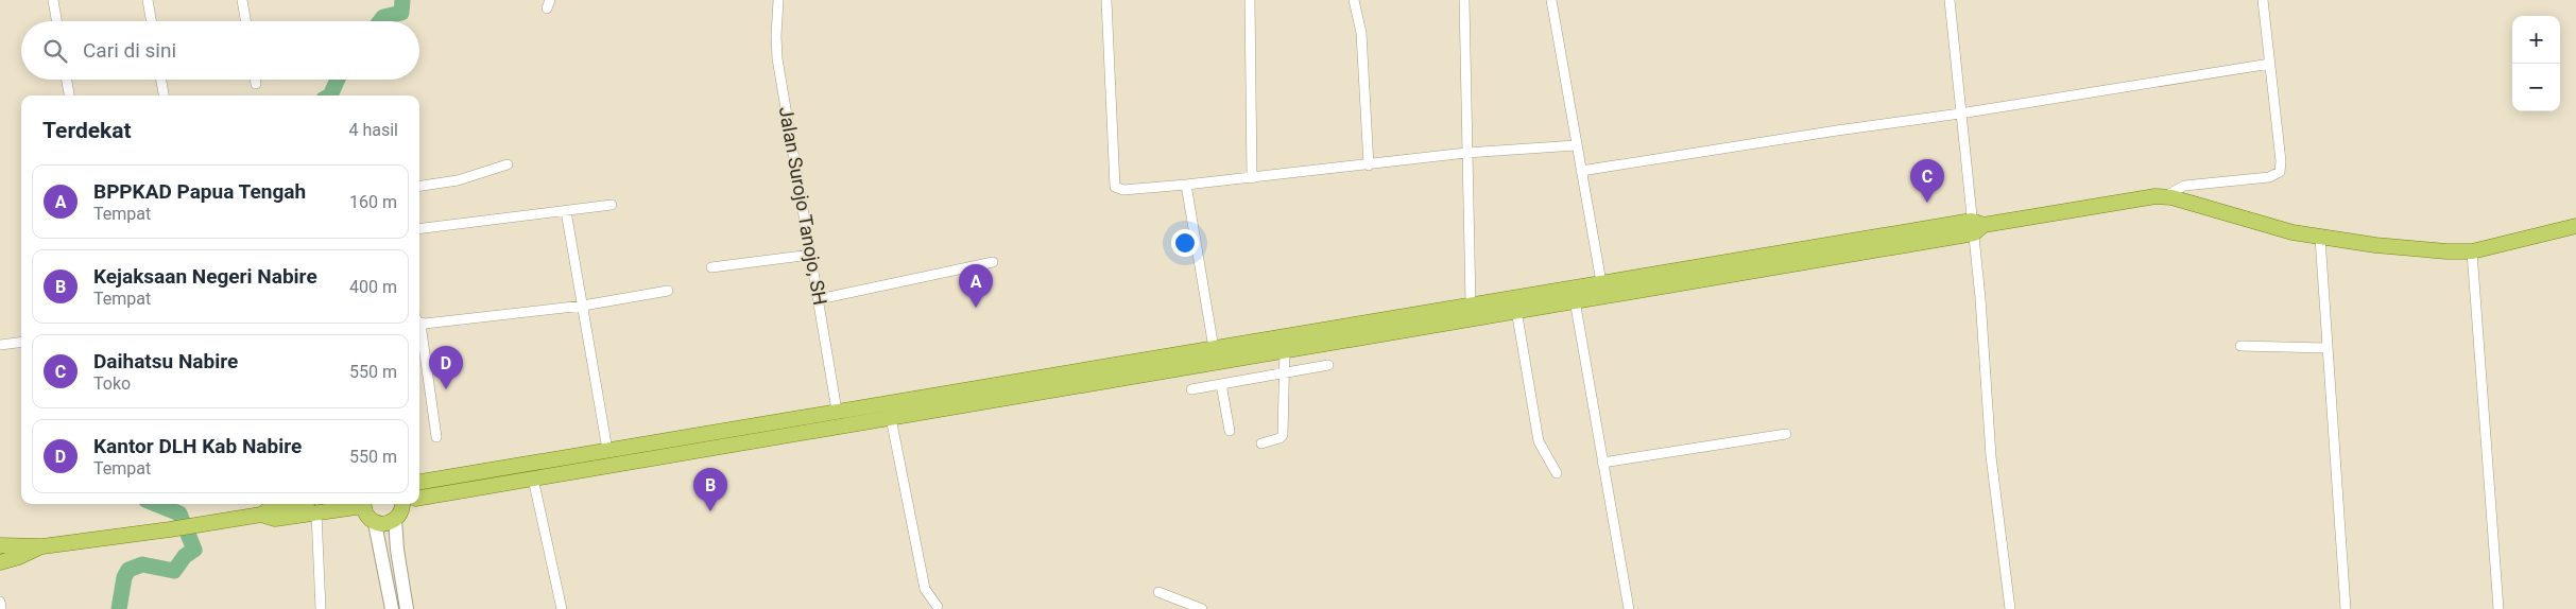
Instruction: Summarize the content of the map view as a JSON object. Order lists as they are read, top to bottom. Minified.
{"streets":{"street":["Jalan Surojo Tanojo, SH"]},"page":{"map_buttons":["+","−"],"search":"Cari di sini","heading":["Terdekat","4 hasil"],"pins":["C","A","D","B"],"list":[{"mark":"A","name":"BPPKAD Papua Tengah","note":"Tempat","value":"160 m"},{"mark":"B","name":"Kejaksaan Negeri Nabire","note":"Tempat","value":"400 m"},{"mark":"C","name":"Daihatsu Nabire","note":"Toko","value":"550 m"},{"mark":"D","name":"Kantor DLH Kab Nabire","note":"Tempat","value":"550 m"}]}}
